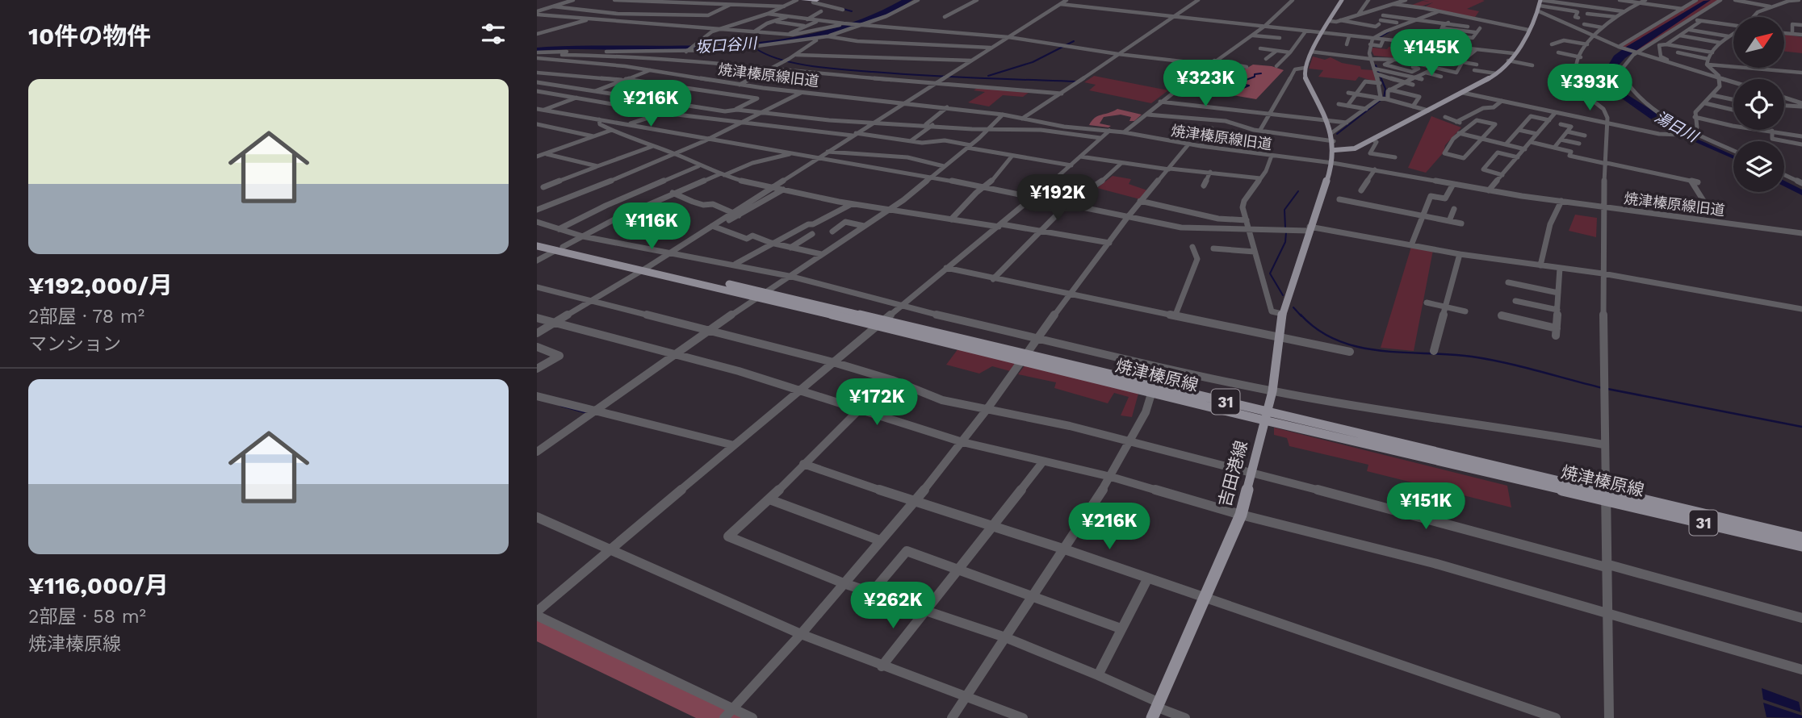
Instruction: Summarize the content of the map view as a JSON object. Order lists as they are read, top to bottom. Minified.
{"streets":{"main road":["焼津榛原線","31","吉田港線"],"street":["焼津榛原線旧道"]},"crossings":[["焼津榛原線旧道","吉田港線"],["焼津榛原線","吉田港線"]],"water":["坂口谷川","湯日川"],"north":"top right","page":{"heading":"10件の物件","price":["¥145K","¥323K","¥393K","¥216K","¥192K","¥116K","¥172K","¥151K","¥216K","¥262K"],"list":[{"name":"¥192,000/月","note":"2部屋 · 78 m² · マンション"},{"name":"¥116,000/月","note":"2部屋 · 58 m² · 焼津榛原線"}]}}
